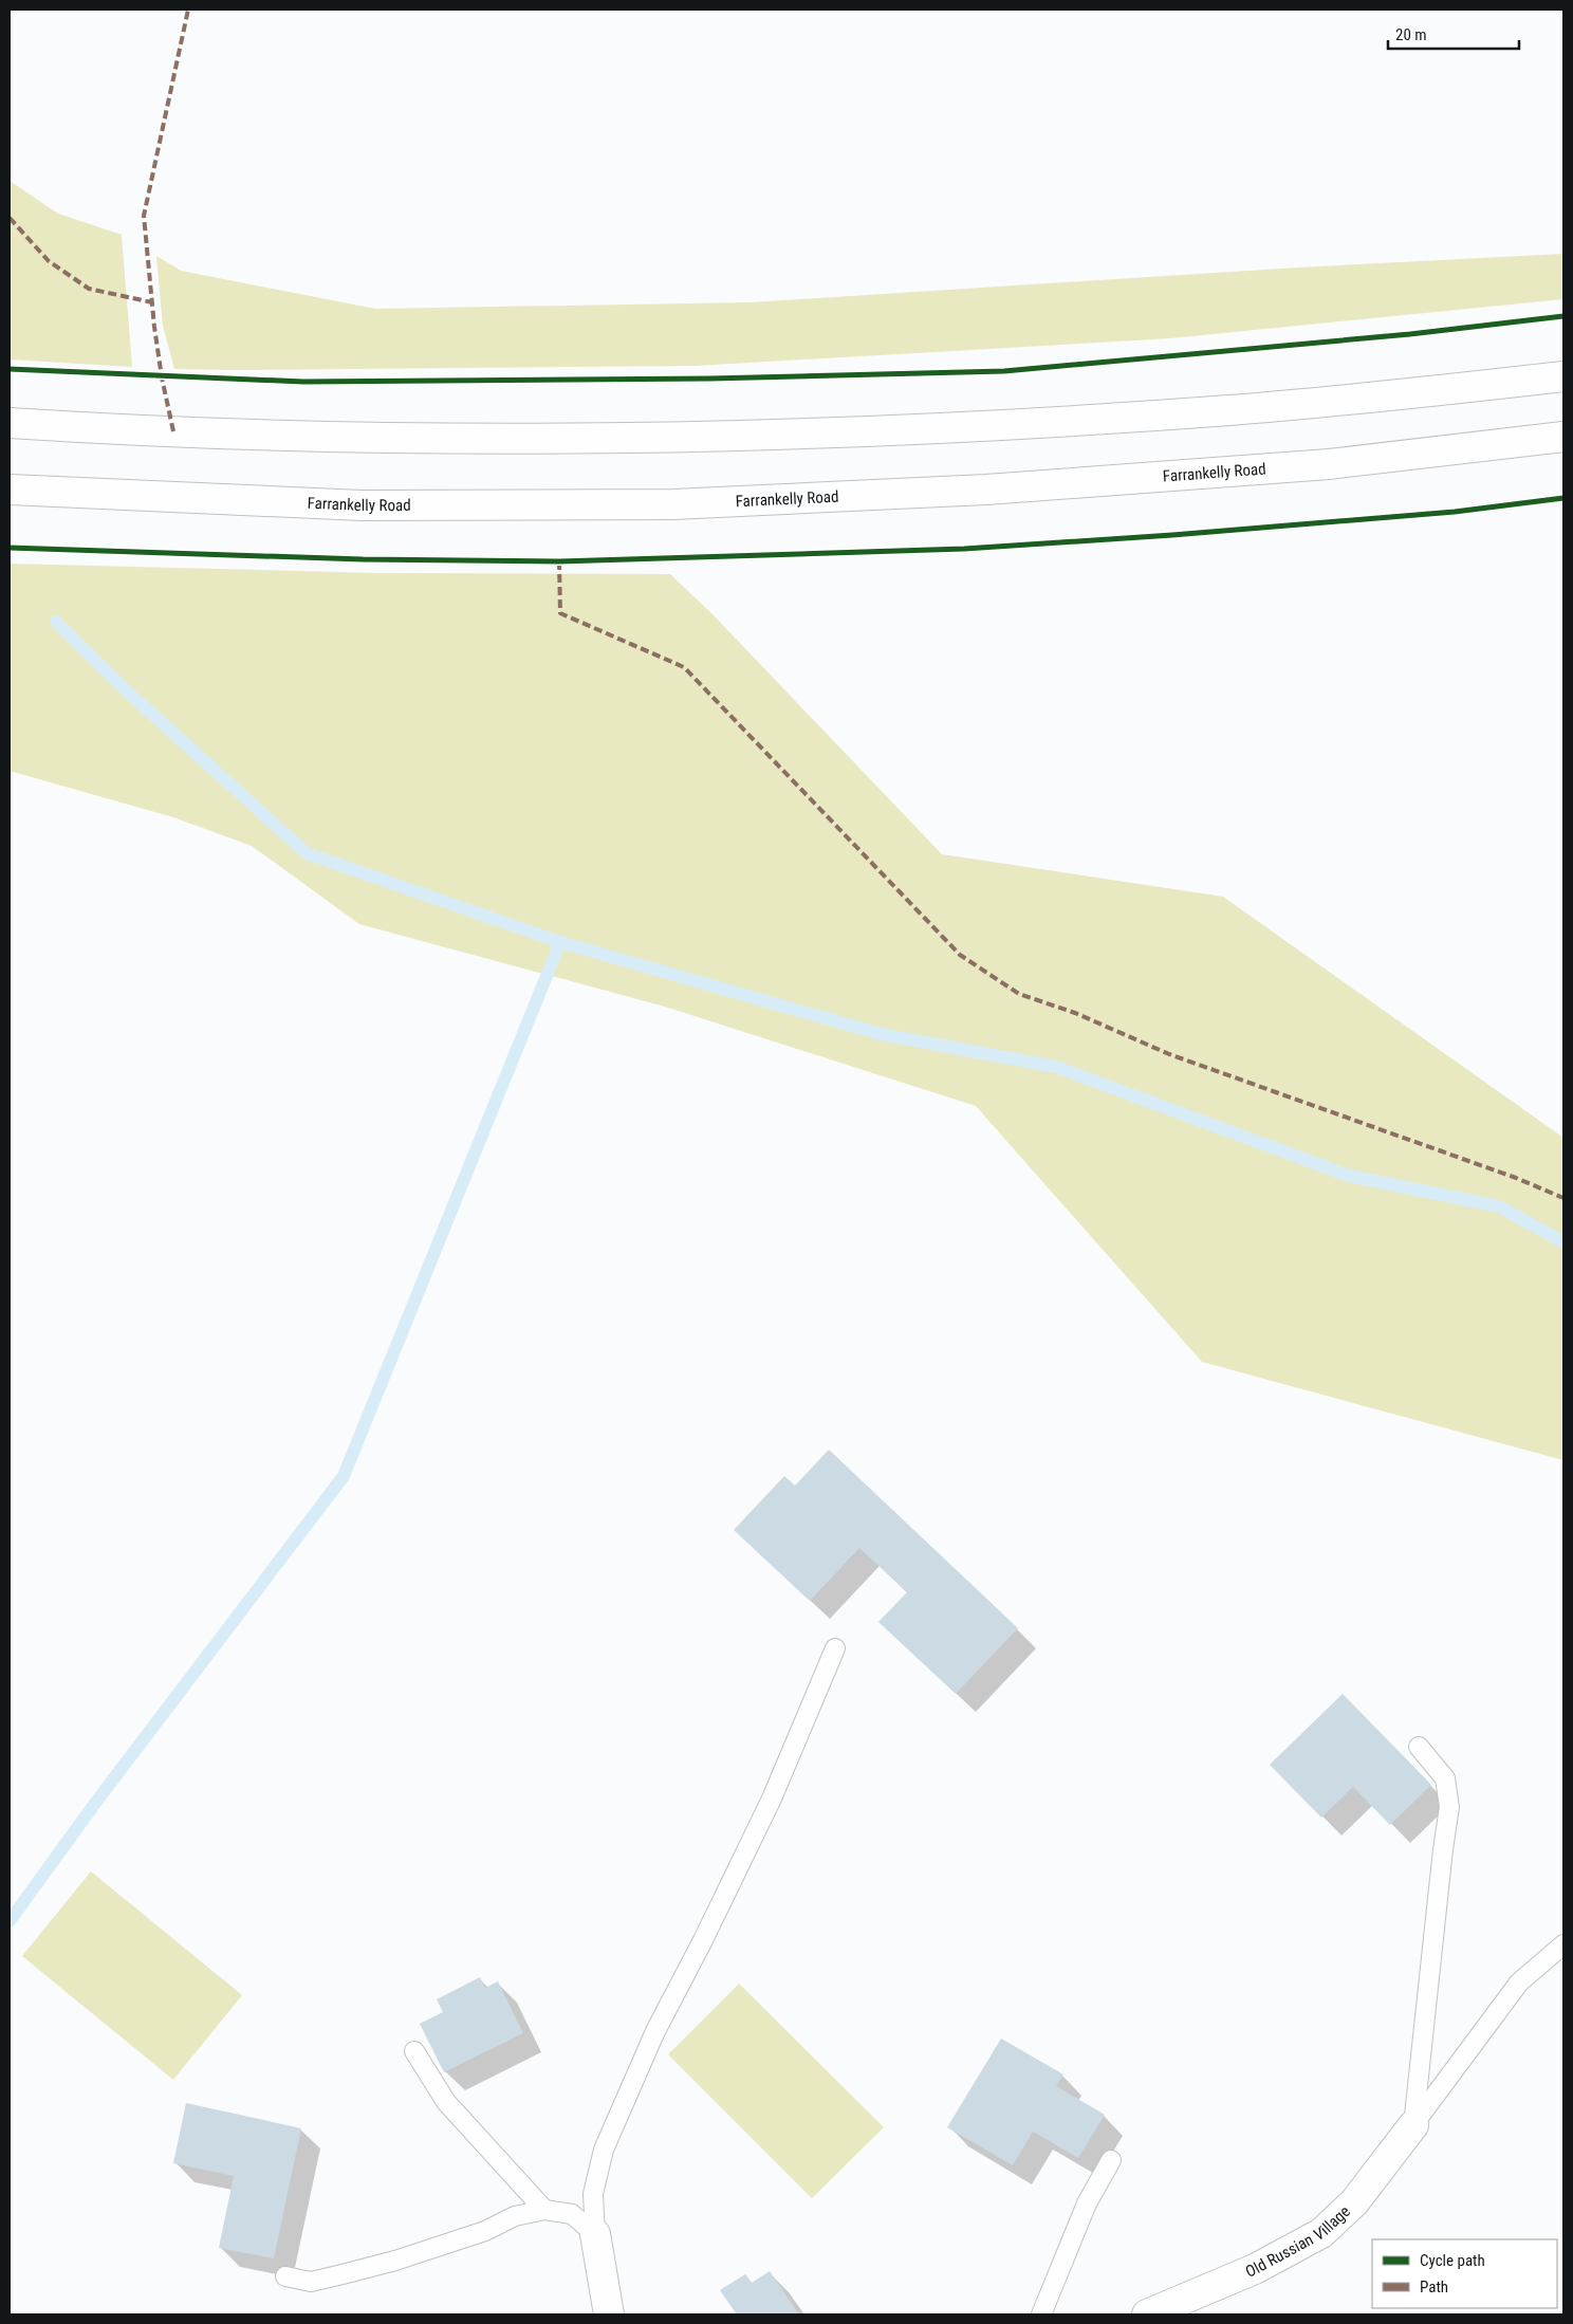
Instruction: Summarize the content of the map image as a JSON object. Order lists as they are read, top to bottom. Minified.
{"streets":{"main road":["Farrankelly Road","Old Russian Village"]},"legend":["Cycle path","Path"],"scale_bar":"20 m"}
